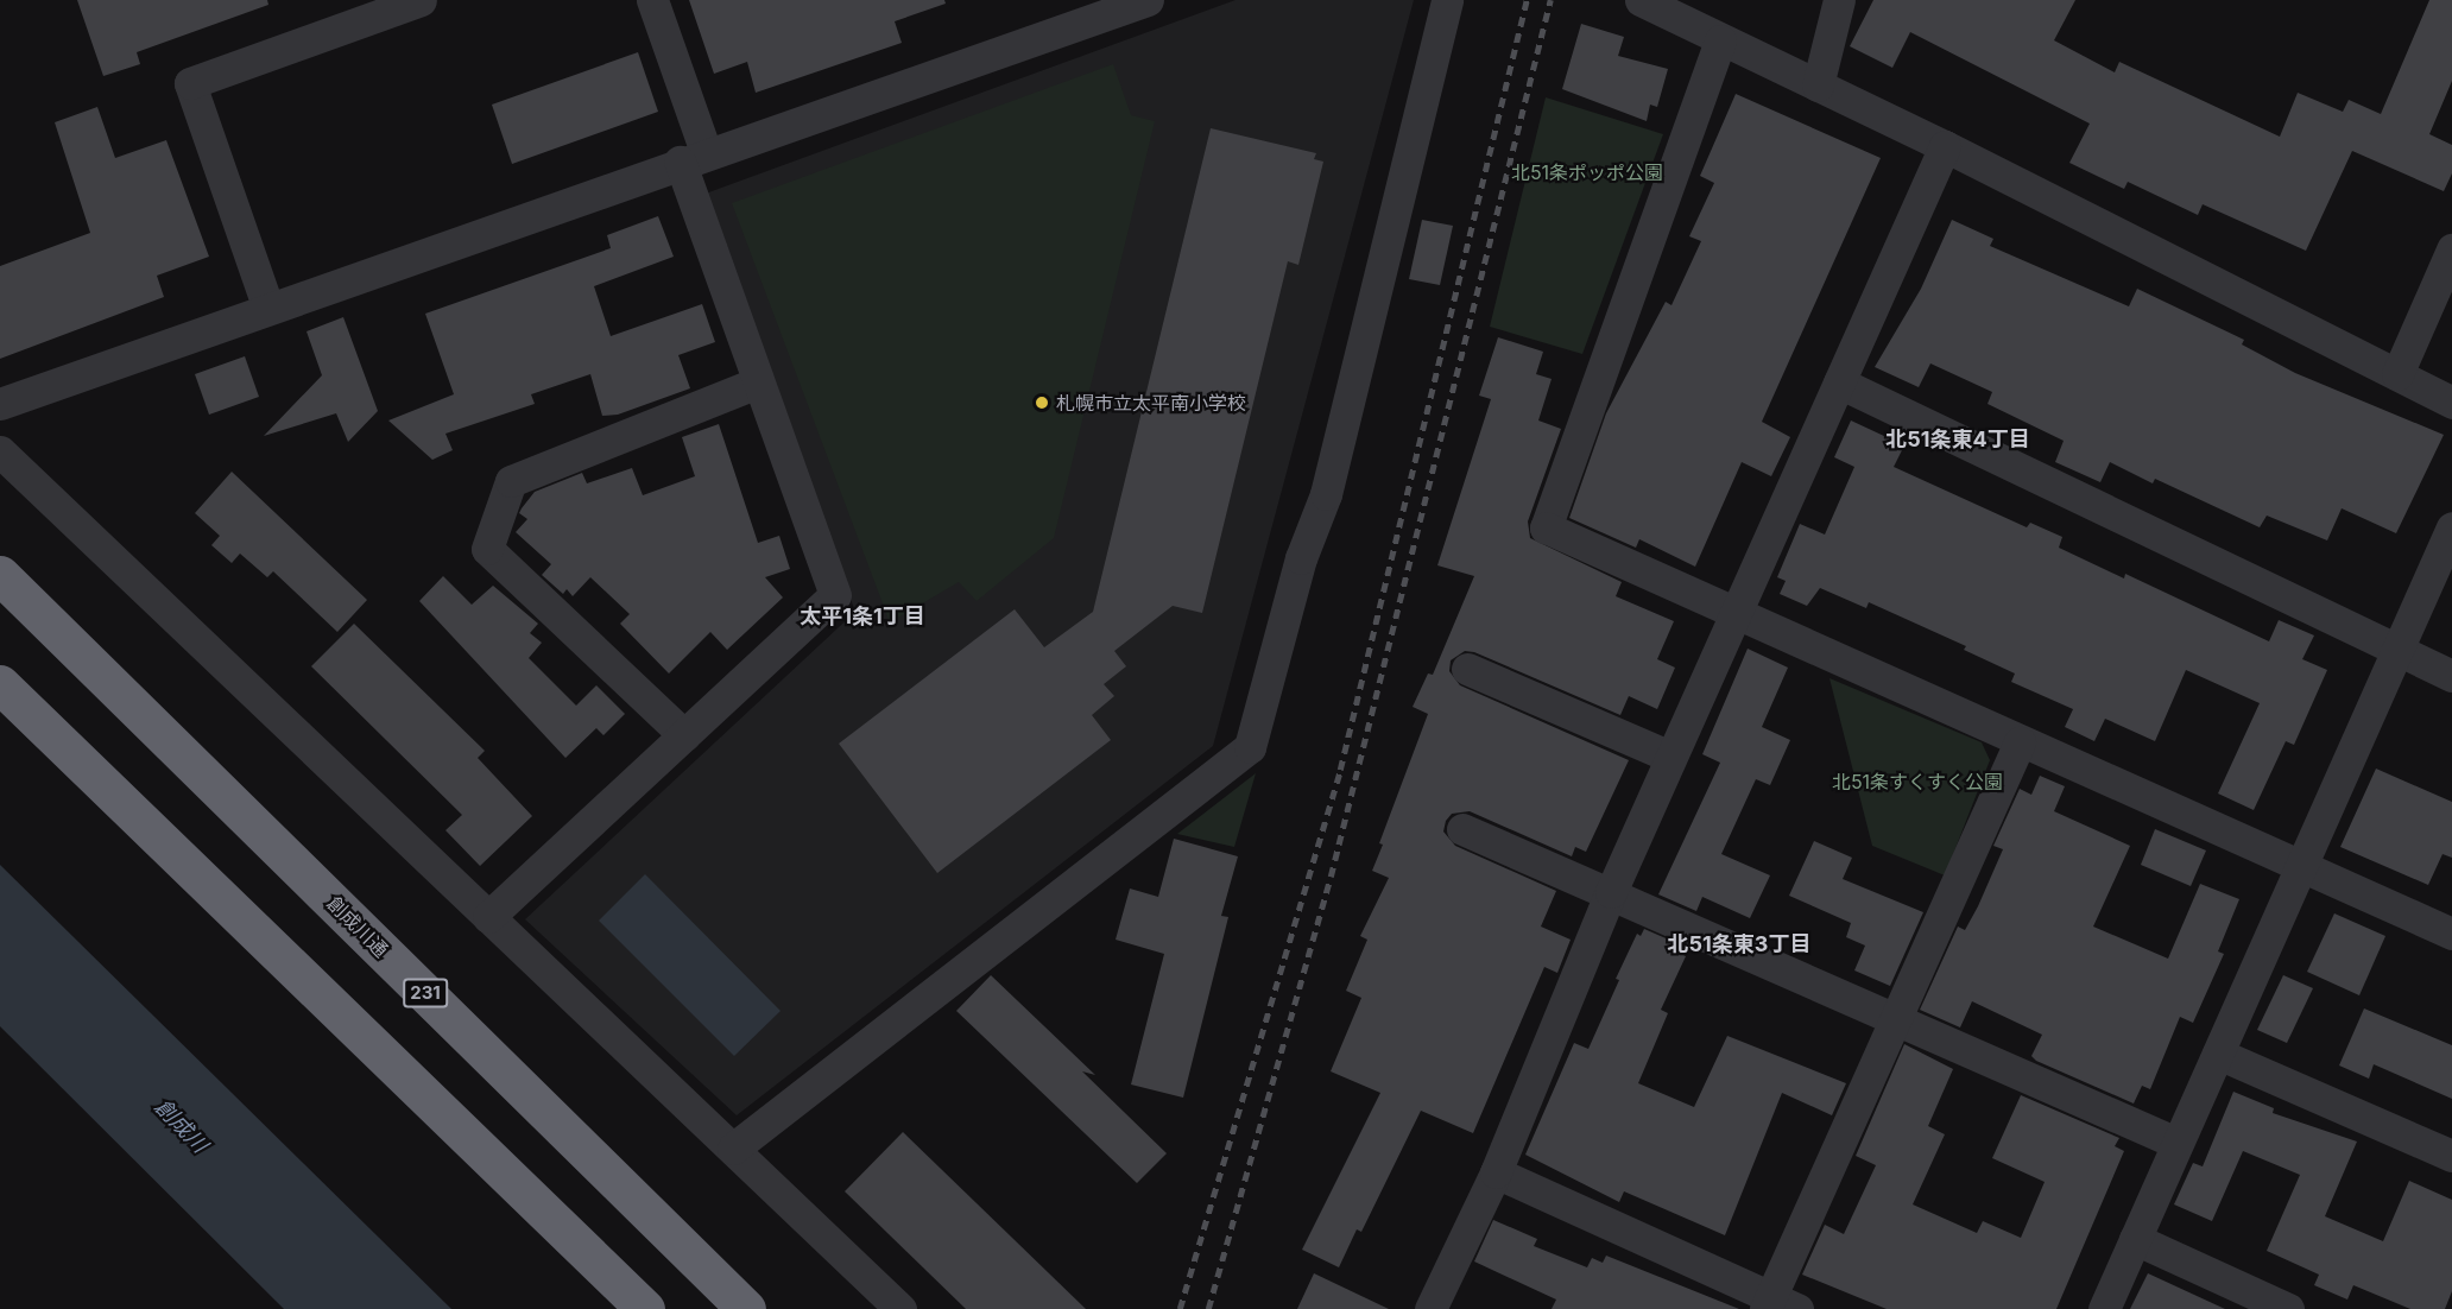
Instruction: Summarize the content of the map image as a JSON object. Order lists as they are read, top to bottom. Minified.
{"streets":{"highway":["創成川通","231"]},"districts":["北51条東4丁目","太平1条1丁目","北51条東3丁目"],"water":["創成川"],"parks":["北51条ポッポ公園","北51条すくすく公園"],"places":["札幌市立太平南小学校"]}
